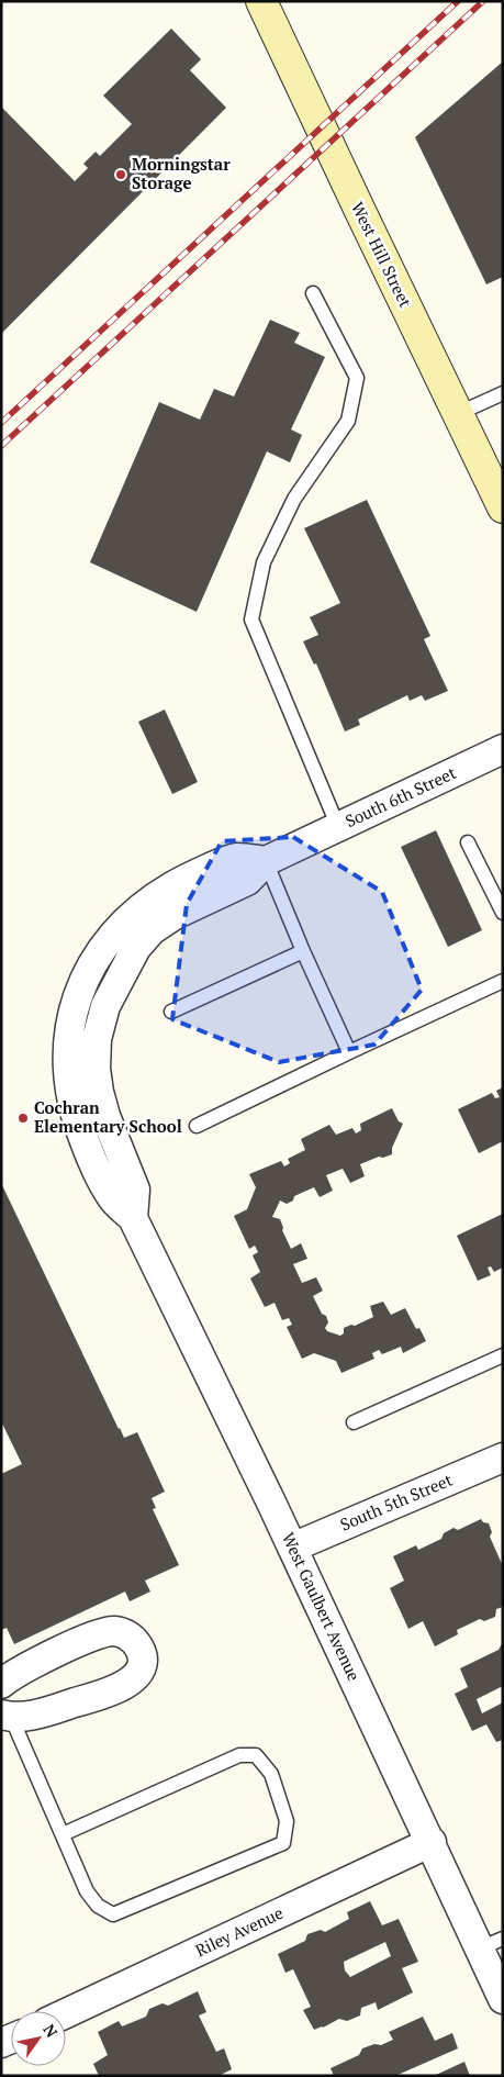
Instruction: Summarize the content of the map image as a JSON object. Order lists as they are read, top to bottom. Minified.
{"streets":{"street":["West Hill Street","South 6th Street","South 5th Street","West Gaulbert Avenue","Riley Avenue"]},"crossings":[["South 6th Street","West Gaulbert Avenue"],["South 5th Street","West Gaulbert Avenue"],["West Gaulbert Avenue","Riley Avenue"]],"places":["Morningstar Storage","Cochran Elementary School"],"north":"top right"}
